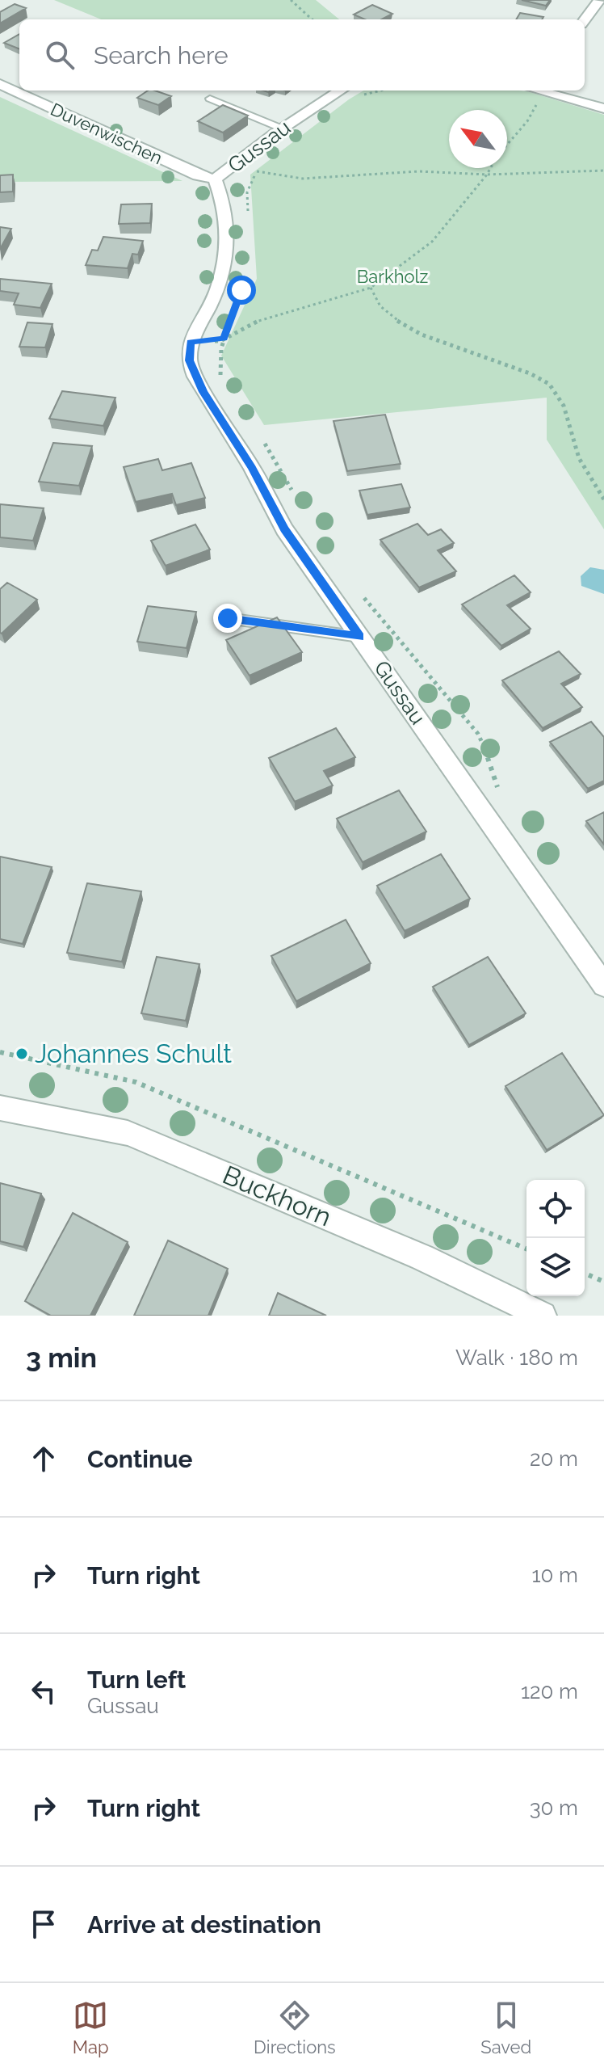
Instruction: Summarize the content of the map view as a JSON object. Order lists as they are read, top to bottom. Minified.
{"streets":{"street":["Duvenwischen","Gussau","Buckhorn"]},"crossings":[["Duvenwischen","Gussau"]],"parks":["Barkholz"],"places":["Johannes Schult"],"north":"top left","page":{"search":"Search here","heading":["3 min","Walk · 180 m"],"list":[["Continue","20 m"],["Turn right","10 m"],["Turn left","Gussau","120 m"],["Turn right","30 m"],"Arrive at destination"],"nav":["Map","Directions","Saved"]}}
